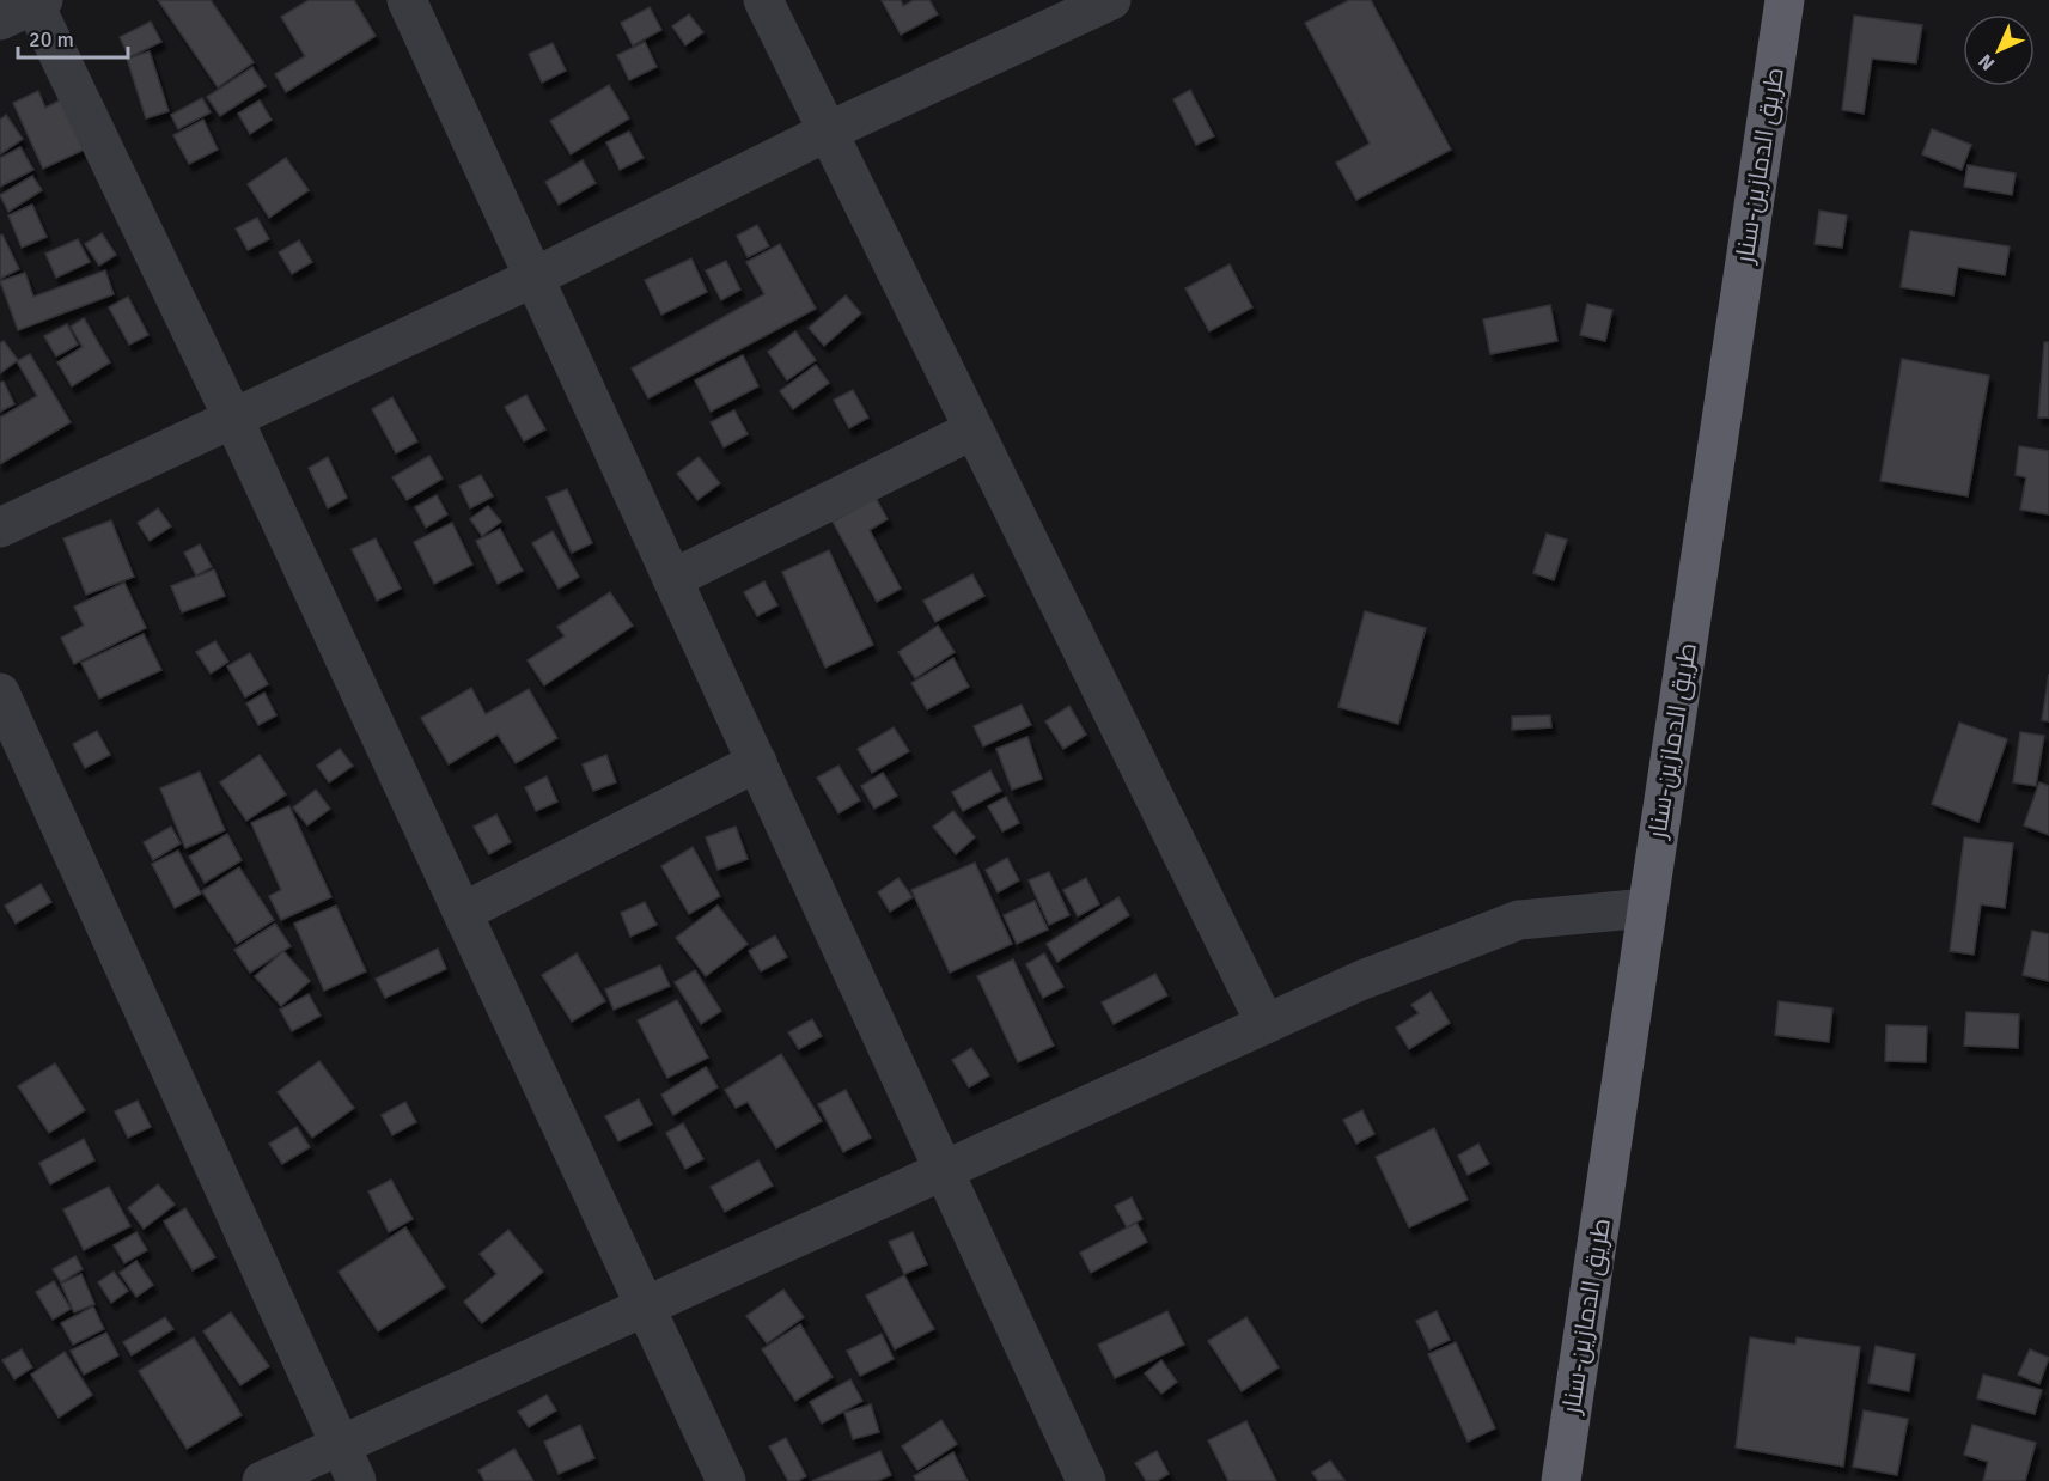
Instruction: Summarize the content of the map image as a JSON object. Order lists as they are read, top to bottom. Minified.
{"streets":{"highway":["طريق الدمازين-سنار"]},"scale_bar":"20 m","north":"bottom left"}
